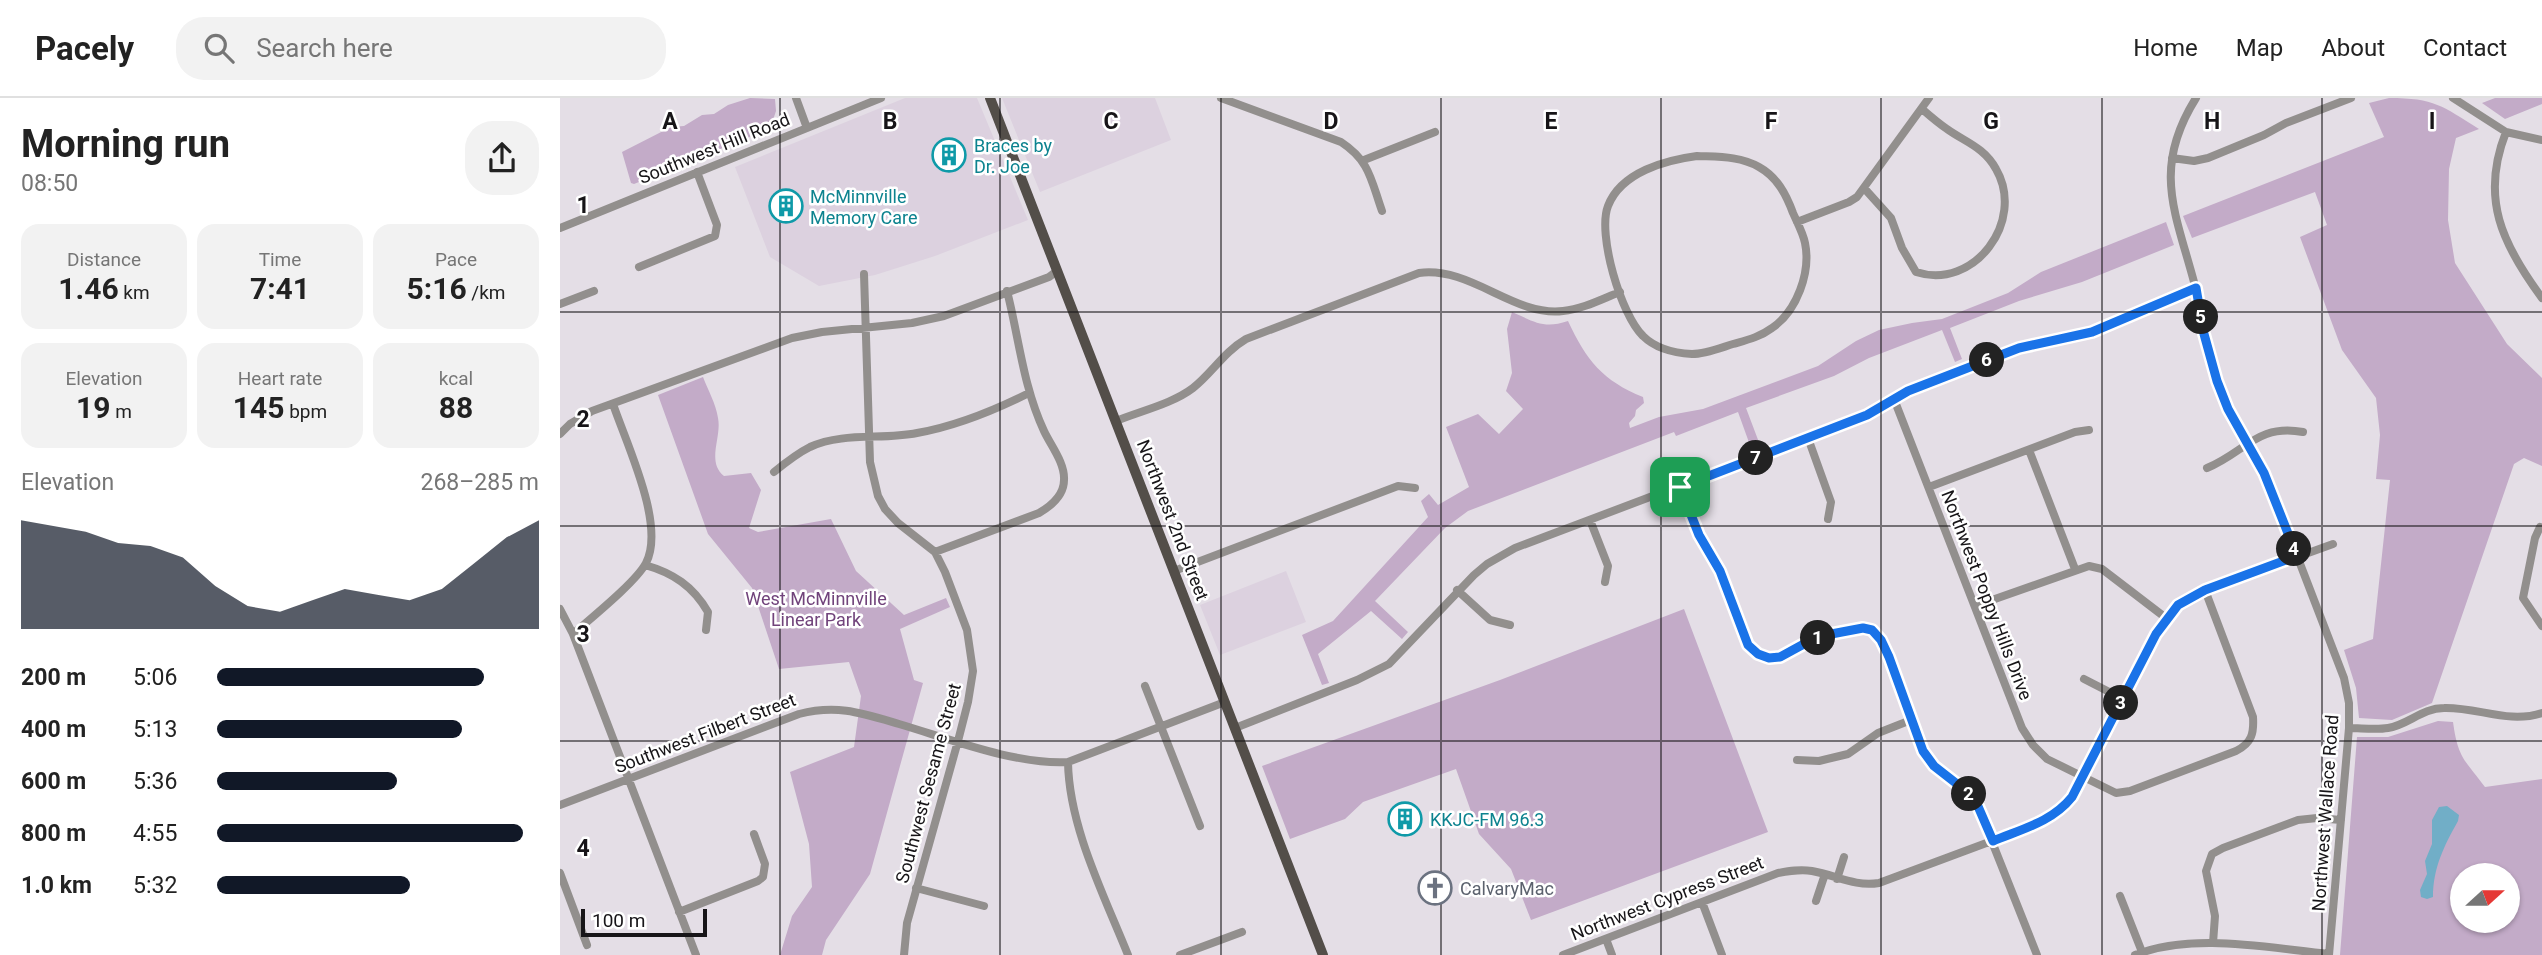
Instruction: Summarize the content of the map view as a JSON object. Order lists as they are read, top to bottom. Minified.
{"streets":{"main road":["Northwest 2nd Street"],"street":["Southwest Hill Road","Northwest Poppy Hills Drive","Southwest Filbert Street","Southwest Sesame Street","Northwest Wallace Road","Northwest Cypress Street"]},"crossings":[["Northwest 2nd Street","Southwest Filbert Street"],["Northwest Poppy Hills Drive","Northwest Cypress Street"],["Southwest Filbert Street","Southwest Sesame Street"],["Northwest Wallace Road","Northwest Cypress Street"]],"parks":["West McMinnville Linear Park"],"places":{"building":["Braces by Dr. Joe","McMinnville Memory Care","KKJC-FM 96.3"],"church":["CalvaryMac"]},"scale_bar":"100 m","north":"right","page":{"header":"Pacely","search":"Search here","nav":["Home","Map","About","Contact"],"heading":["Morning run","08:50"],"stats":[["Distance","1.46 km"],["Time","7:41"],["Pace","5:16 /km"],["Elevation","19 m"],["Heart rate","145 bpm"],["kcal","88"]],"pins":["5","6","7","4","1","3","2"],"chart":["Elevation","268–285 m"],"list":[{"name":"200 m","note":"5:06"},{"name":"400 m","note":"5:13"},{"name":"600 m","note":"5:36"},{"name":"800 m","note":"4:55"},{"name":"1.0 km","note":"5:32"}],"scale":"100 m"},"grid":{"columns":["A","B","C","D","E","F","G","H","I"],"rows":["1","2","3","4"]}}
